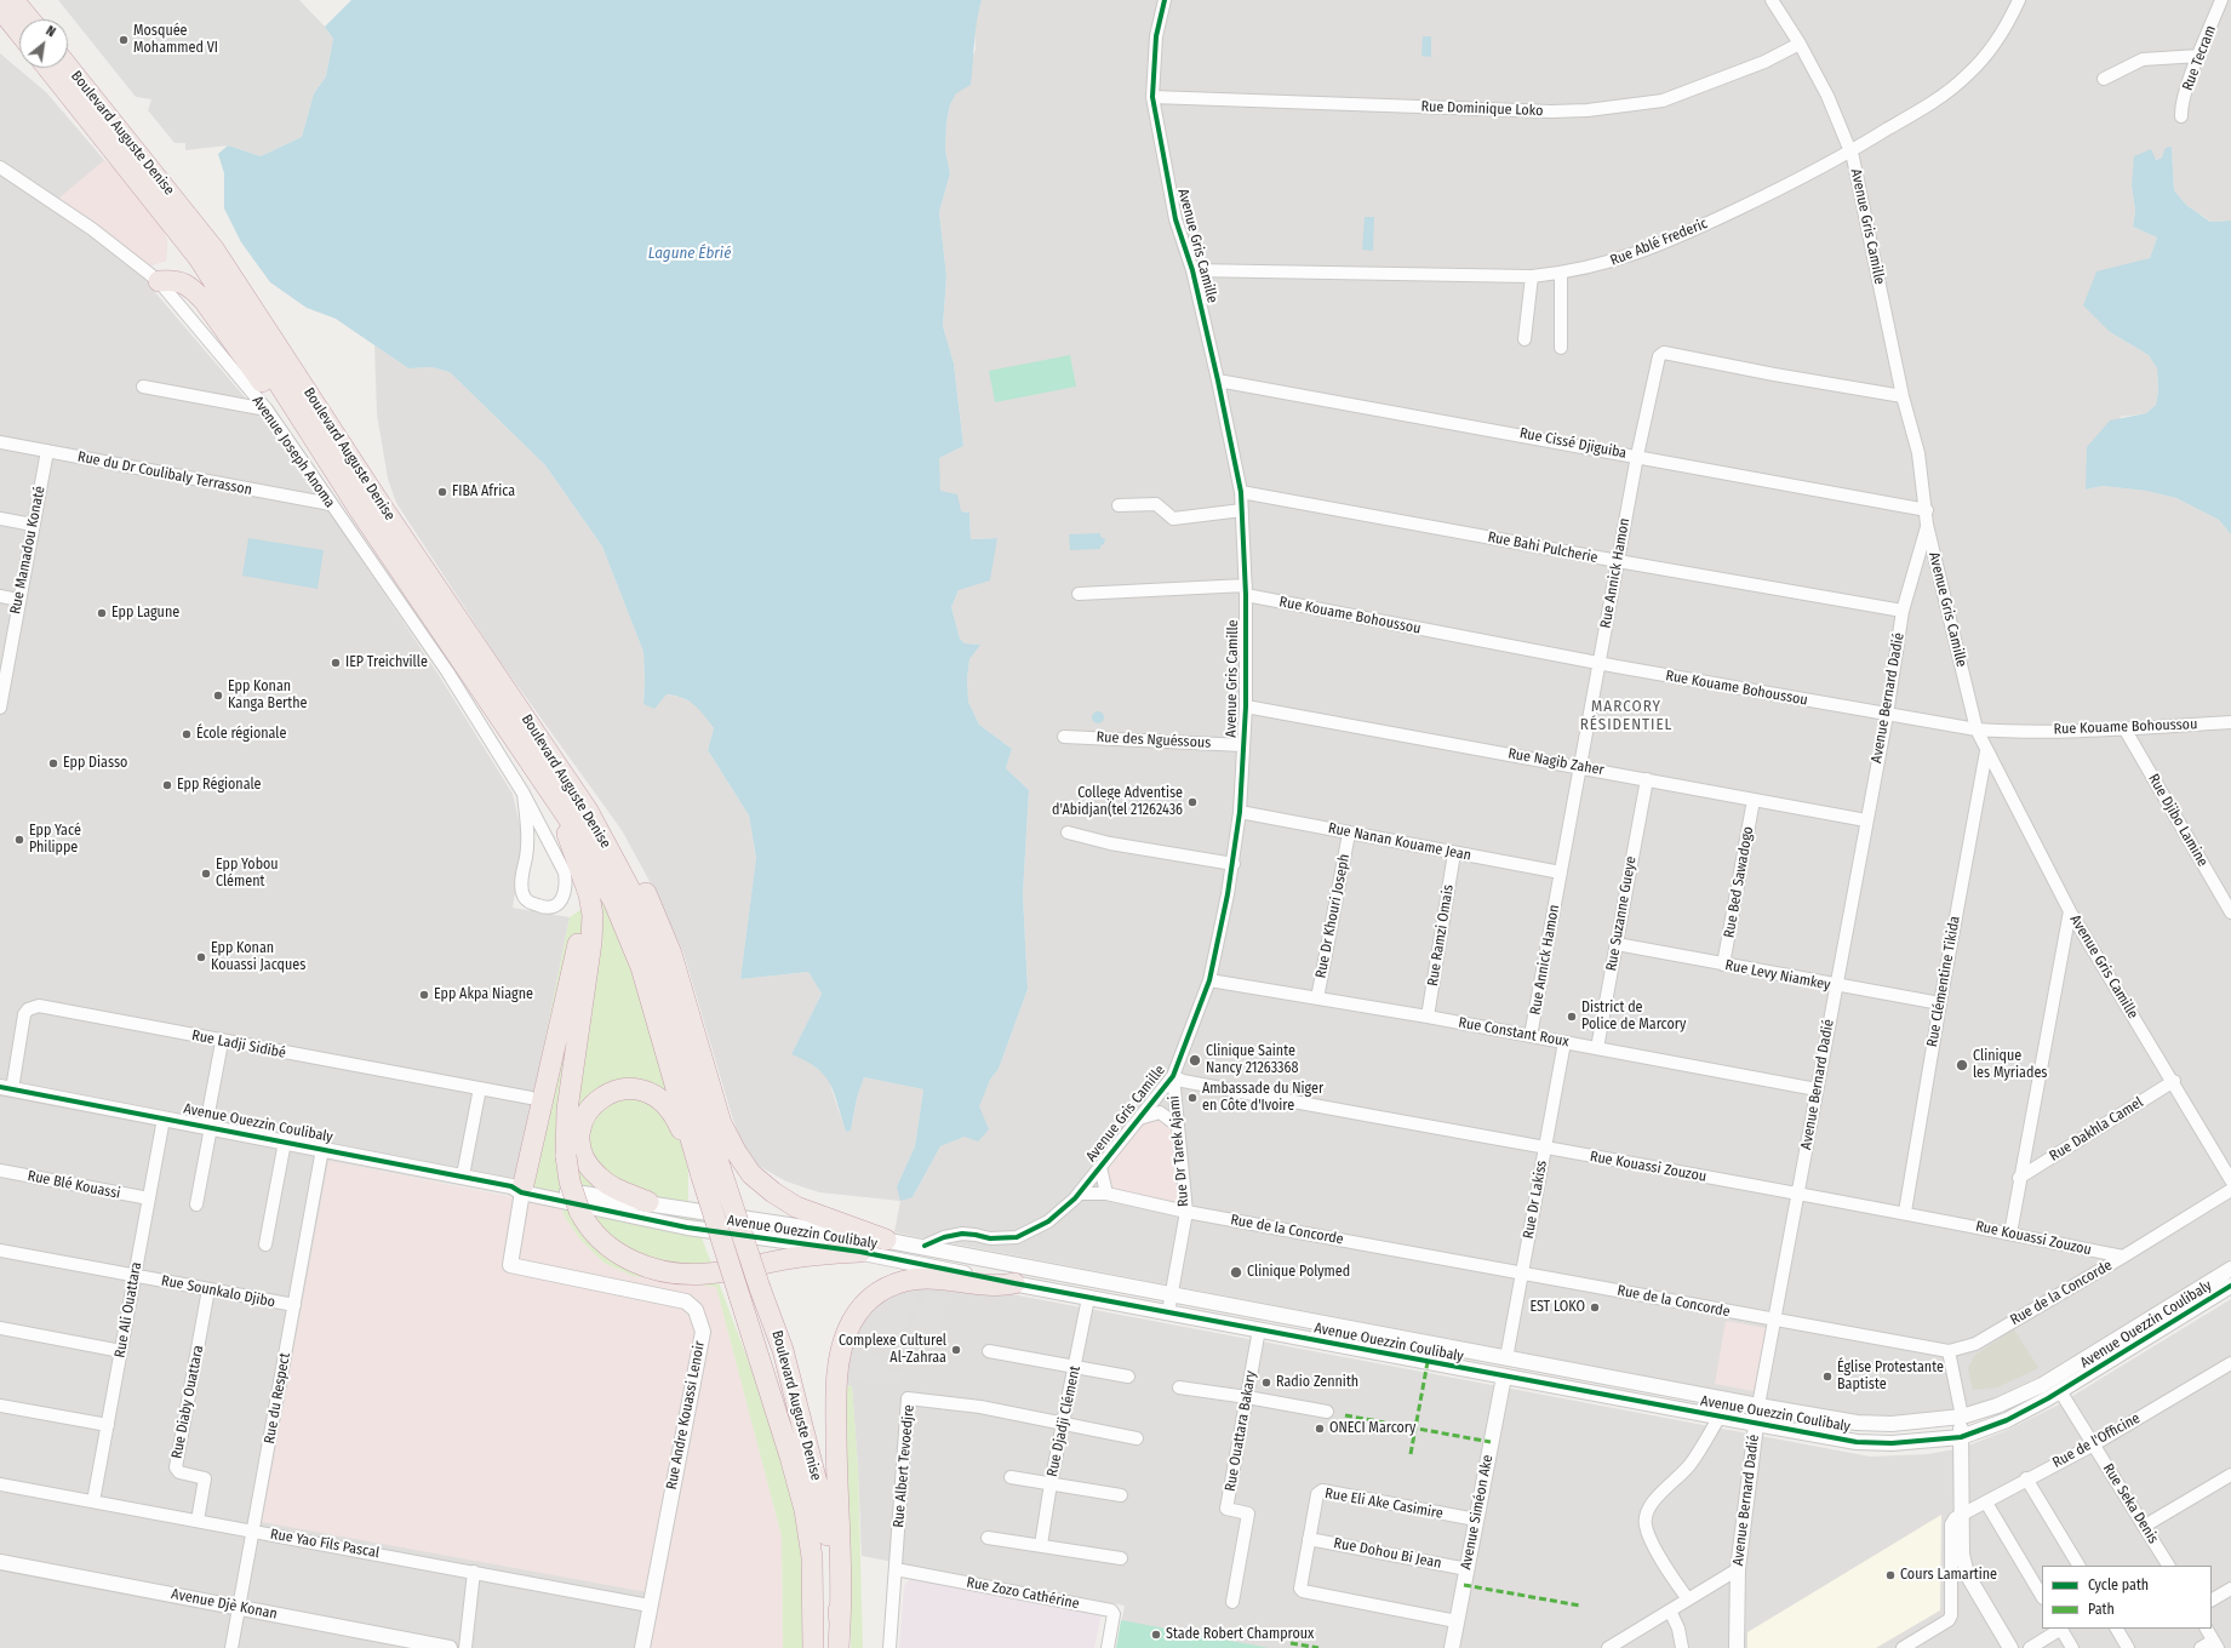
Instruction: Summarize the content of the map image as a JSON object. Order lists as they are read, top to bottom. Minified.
{"streets":{"highway":["Boulevard Auguste Denise"],"street":["Rue Tecram","Rue Dominique Loko","Avenue Gris Camille","Rue Ablé Frederic","Rue Cissé Djiguiba","Avenue Joseph Anoma","Rue du Dr Coulibaly Terrasson","Rue Bahi Pulcherie","Rue Mamadou Konaté","Rue Annick Hamon","Rue Kouame Bohoussou","Avenue Bernard Dadié","Rue des Nguéssous","Rue Nagib Zaher","Rue Djibo Lamine","Rue Nanan Kouame Jean","Rue Bed Sawadogo","Rue Suzanne Gueye","Rue Dr Khouri Joseph","Rue Ramzi Omais","Rue Levy Niamkey","Rue Clémentine Tikida","Rue Constant Roux","Rue Ladji Sidibé","Avenue Ouezzin Coulibaly","Rue Dakhla Camel","Rue Dr Tarek Ajami","Rue Kouassi Zouzou","Rue Blé Kouassi","Rue Dr Lakiss","Rue de la Concorde","Rue Sounkalo Djibo","Rue Ali Ouattara","Rue du Respect","Rue Diaby Ouattara","Rue Andre Kouassi Lenoir","Rue Djadji Clément","Rue Ouattara Bakary","Rue de l'Officine","Rue Albert Tevoedjre","Rue Eli Ake Casimire","Rue Seka Denis","Avenue Siméon Ake","Rue Yao Fils Pascal","Rue Dohou Bi Jean","Rue Zozo Cathérine","Avenue Djè Konan"]},"crossings":[["Rue Dominique Loko","Avenue Gris Camille"],["Avenue Gris Camille","Rue Ablé Frederic"],["Avenue Gris Camille","Rue Cissé Djiguiba"],["Avenue Gris Camille","Rue Bahi Pulcherie"],["Avenue Gris Camille","Rue Annick Hamon"],["Avenue Gris Camille","Rue Kouame Bohoussou"],["Avenue Gris Camille","Avenue Bernard Dadié"],["Avenue Gris Camille","Rue des Nguéssous"],["Avenue Gris Camille","Rue Nagib Zaher"],["Avenue Gris Camille","Rue Nanan Kouame Jean"],["Avenue Gris Camille","Rue Clémentine Tikida"],["Avenue Gris Camille","Rue Constant Roux"],["Avenue Gris Camille","Avenue Ouezzin Coulibaly"],["Avenue Gris Camille","Rue Dakhla Camel"],["Avenue Gris Camille","Rue Dr Tarek Ajami"],["Avenue Gris Camille","Rue Kouassi Zouzou"],["Avenue Gris Camille","Rue de la Concorde"],["Rue Cissé Djiguiba","Rue Annick Hamon"],["Avenue Joseph Anoma","Rue du Dr Coulibaly Terrasson"],["Rue du Dr Coulibaly Terrasson","Rue Mamadou Konaté"],["Rue Bahi Pulcherie","Rue Annick Hamon"],["Rue Bahi Pulcherie","Avenue Bernard Dadié"],["Rue Annick Hamon","Rue Kouame Bohoussou"],["Rue Annick Hamon","Rue Nagib Zaher"],["Rue Annick Hamon","Rue Nanan Kouame Jean"],["Rue Annick Hamon","Rue Constant Roux"],["Rue Kouame Bohoussou","Avenue Bernard Dadié"],["Rue Kouame Bohoussou","Rue Djibo Lamine"],["Avenue Bernard Dadié","Rue Nagib Zaher"],["Avenue Bernard Dadié","Rue Levy Niamkey"],["Avenue Bernard Dadié","Rue Constant Roux"],["Avenue Bernard Dadié","Avenue Ouezzin Coulibaly"],["Avenue Bernard Dadié","Rue Kouassi Zouzou"],["Avenue Bernard Dadié","Rue de la Concorde"],["Rue Nagib Zaher","Rue Bed Sawadogo"],["Rue Nagib Zaher","Rue Suzanne Gueye"],["Rue Nanan Kouame Jean","Rue Dr Khouri Joseph"],["Rue Nanan Kouame Jean","Rue Ramzi Omais"],["Rue Bed Sawadogo","Rue Levy Niamkey"],["Rue Suzanne Gueye","Rue Levy Niamkey"],["Rue Suzanne Gueye","Rue Constant Roux"],["Rue Dr Khouri Joseph","Rue Constant Roux"],["Rue Ramzi Omais","Rue Constant Roux"],["Rue Levy Niamkey","Rue Clémentine Tikida"],["Rue Clémentine Tikida","Rue Kouassi Zouzou"],["Rue Constant Roux","Rue Dr Lakiss"],["Rue Ladji Sidibé","Avenue Ouezzin Coulibaly"],["Avenue Ouezzin Coulibaly","Rue Dr Tarek Ajami"],["Avenue Ouezzin Coulibaly","Rue Dr Lakiss"],["Avenue Ouezzin Coulibaly","Rue Ali Ouattara"],["Avenue Ouezzin Coulibaly","Rue du Respect"],["Avenue Ouezzin Coulibaly","Rue Andre Kouassi Lenoir"],["Avenue Ouezzin Coulibaly","Rue Djadji Clément"],["Avenue Ouezzin Coulibaly","Rue Ouattara Bakary"],["Avenue Ouezzin Coulibaly","Rue Seka Denis"],["Avenue Ouezzin Coulibaly","Avenue Siméon Ake"],["Rue Dr Tarek Ajami","Rue Kouassi Zouzou"],["Rue Dr Tarek Ajami","Rue de la Concorde"],["Rue Kouassi Zouzou","Rue Dr Lakiss"],["Rue Kouassi Zouzou","Rue de la Concorde"],["Rue Blé Kouassi","Rue Ali Ouattara"],["Rue Dr Lakiss","Rue de la Concorde"],["Rue Sounkalo Djibo","Rue Ali Ouattara"],["Rue Sounkalo Djibo","Rue du Respect"],["Rue Sounkalo Djibo","Rue Diaby Ouattara"],["Rue Ali Ouattara","Rue Yao Fils Pascal"],["Rue du Respect","Rue Yao Fils Pascal"],["Rue du Respect","Avenue Djè Konan"],["Rue Diaby Ouattara","Rue Yao Fils Pascal"],["Rue Andre Kouassi Lenoir","Rue Yao Fils Pascal"],["Rue Djadji Clément","Rue Albert Tevoedjre"],["Rue de l'Officine","Rue Seka Denis"],["Rue Albert Tevoedjre","Rue Zozo Cathérine"],["Rue Eli Ake Casimire","Avenue Siméon Ake"],["Rue Eli Ake Casimire","Rue Dohou Bi Jean"],["Avenue Siméon Ake","Rue Dohou Bi Jean"]],"districts":["MARCORY RÉSIDENTIEL"],"water":["Lagune Ébrié"],"places":["Mosquée Mohammed VI","FIBA Africa","Epp Lagune","IEP Treichville","Epp Konan Kanga Berthe","École régionale","Epp Diasso","Epp Régionale","College Adventise d'Abidjan(tel 21262436","Epp Yacé Philippe","Epp Yobou Clément","Epp Konan Kouassi Jacques","Epp Akpa Niagne","District de Police de Marcory","Clinique Sainte Nancy 21263368","Clinique les Myriades","Ambassade du Niger en Côte d'Ivoire","Clinique Polymed","EST LOKO","Complexe Culturel Al-Zahraa","Église Protestante Baptiste","Radio Zennith","ONECI Marcory","Cours Lamartine","Stade Robert Champroux"],"legend":["Cycle path","Path"],"north":"top right"}
